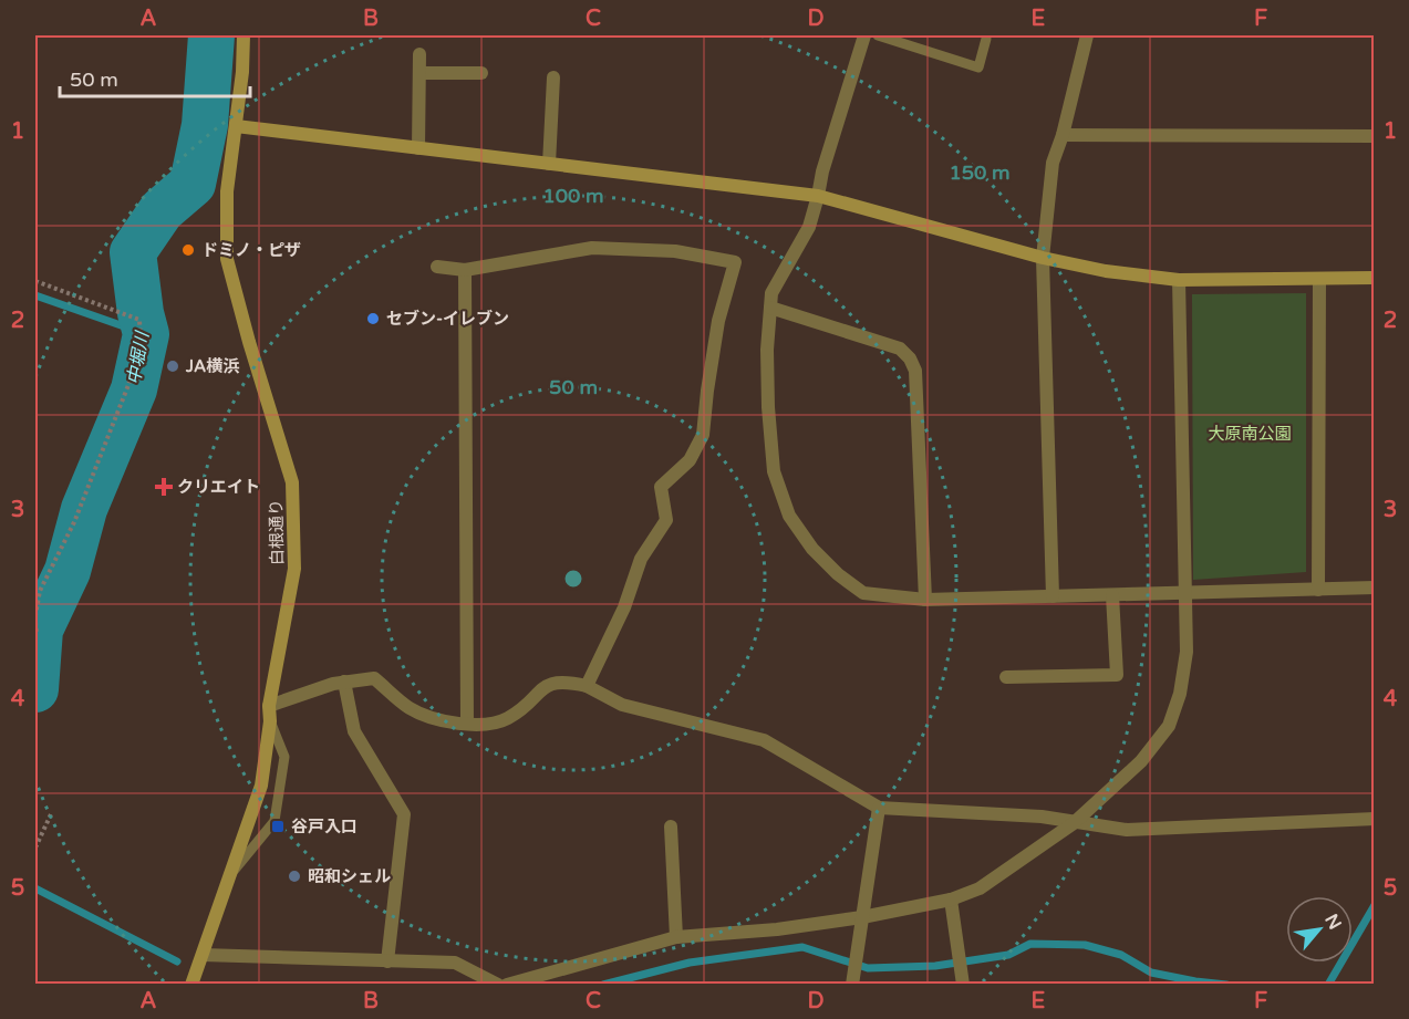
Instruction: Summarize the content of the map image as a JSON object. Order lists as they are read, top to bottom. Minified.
{"streets":{"street":["白根通り"]},"water":["中堀川"],"parks":["大原南公園"],"places":{"other":["ドミノ・ピザ","セブン-イレブン","JA横浜","昭和シェル"],"health":["クリエイト"],"transit":["谷戸入口"]},"scale_bar":"50 m","north":"top right","grid":{"columns":["A","B","C","D","E","F"],"rows":["1","2","3","4","5"]},"rings":["150 m","100 m","50 m"]}
